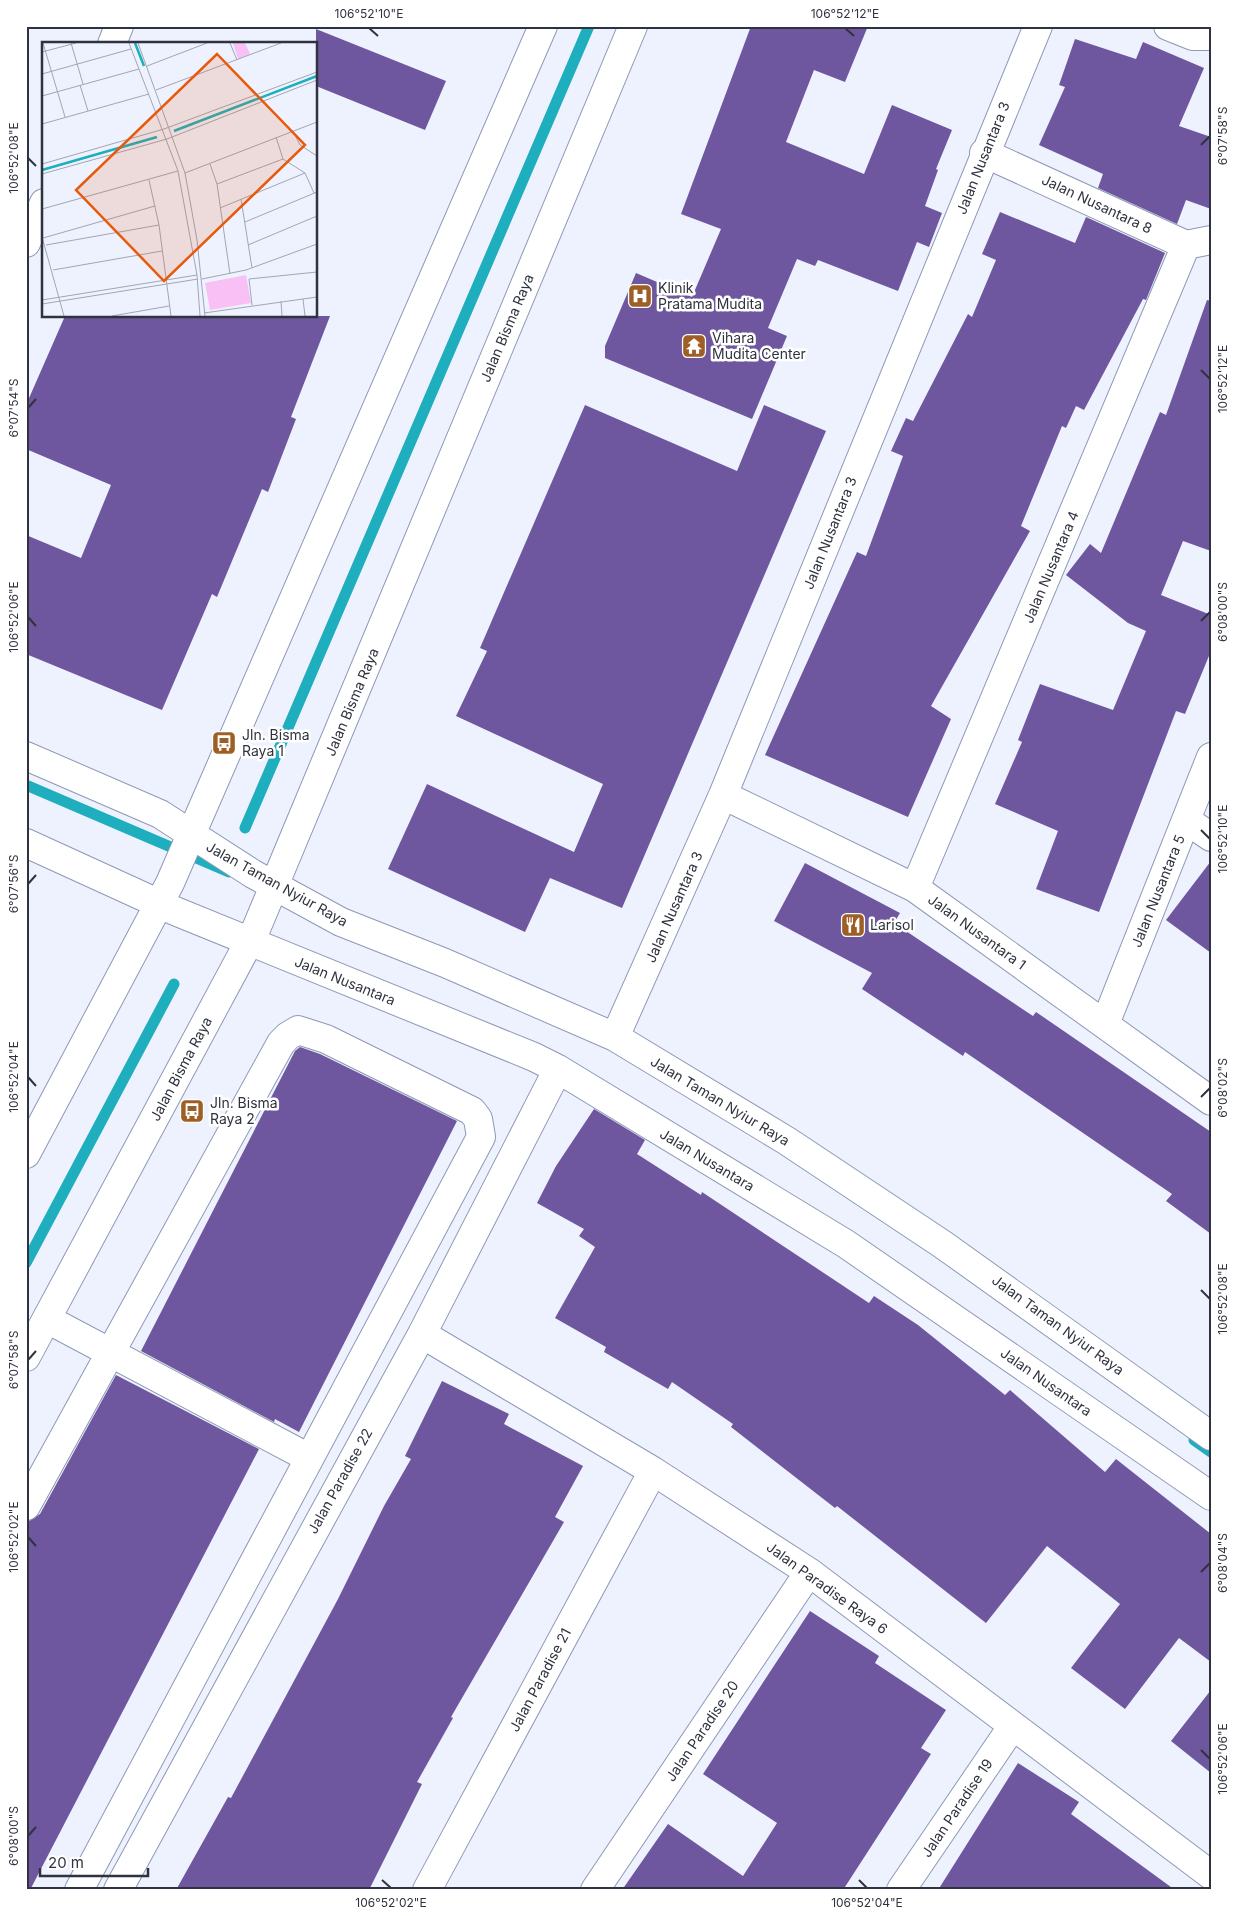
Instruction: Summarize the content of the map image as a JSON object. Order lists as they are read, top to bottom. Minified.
{"streets":{"street":["Jalan Nusantara 3","Jalan Nusantara 8","Jalan Bisma Raya","Jalan Nusantara 4","Jalan Taman Nyiur Raya","Jalan Nusantara 5","Jalan Nusantara 1","Jalan Nusantara","Jalan Paradise 22","Jalan Paradise Raya 6","Jalan Paradise 21","Jalan Paradise 20","Jalan Paradise 19"]},"crossings":[["Jalan Nusantara 3","Jalan Nusantara 8"],["Jalan Nusantara 3","Jalan Taman Nyiur Raya"],["Jalan Nusantara 3","Jalan Nusantara 1"],["Jalan Nusantara 8","Jalan Nusantara 4"],["Jalan Bisma Raya","Jalan Taman Nyiur Raya"],["Jalan Bisma Raya","Jalan Nusantara"],["Jalan Nusantara 4","Jalan Nusantara 1"],["Jalan Nusantara 5","Jalan Nusantara 1"],["Jalan Nusantara","Jalan Paradise 22"],["Jalan Paradise 22","Jalan Paradise Raya 6"],["Jalan Paradise Raya 6","Jalan Paradise 21"],["Jalan Paradise Raya 6","Jalan Paradise 20"],["Jalan Paradise Raya 6","Jalan Paradise 19"]],"places":{"hospital":["Klinik Pratama Mudita"],"temple":["Vihara Mudita Center"],"bus stop":["Jln. Bisma Raya 1","Jln. Bisma Raya 2"],"restaurant":["Larisol"]},"scale_bar":"20 m","coordinates":["106°52'10\"E","106°52'12\"E","6°07'58\"S","106°52'08\"E","6°07'54\"S","6°08'00\"S","106°52'06\"E","6°07'56\"S","106°52'04\"E","6°08'02\"S","106°52'02\"E","6°08'04\"S"]}
